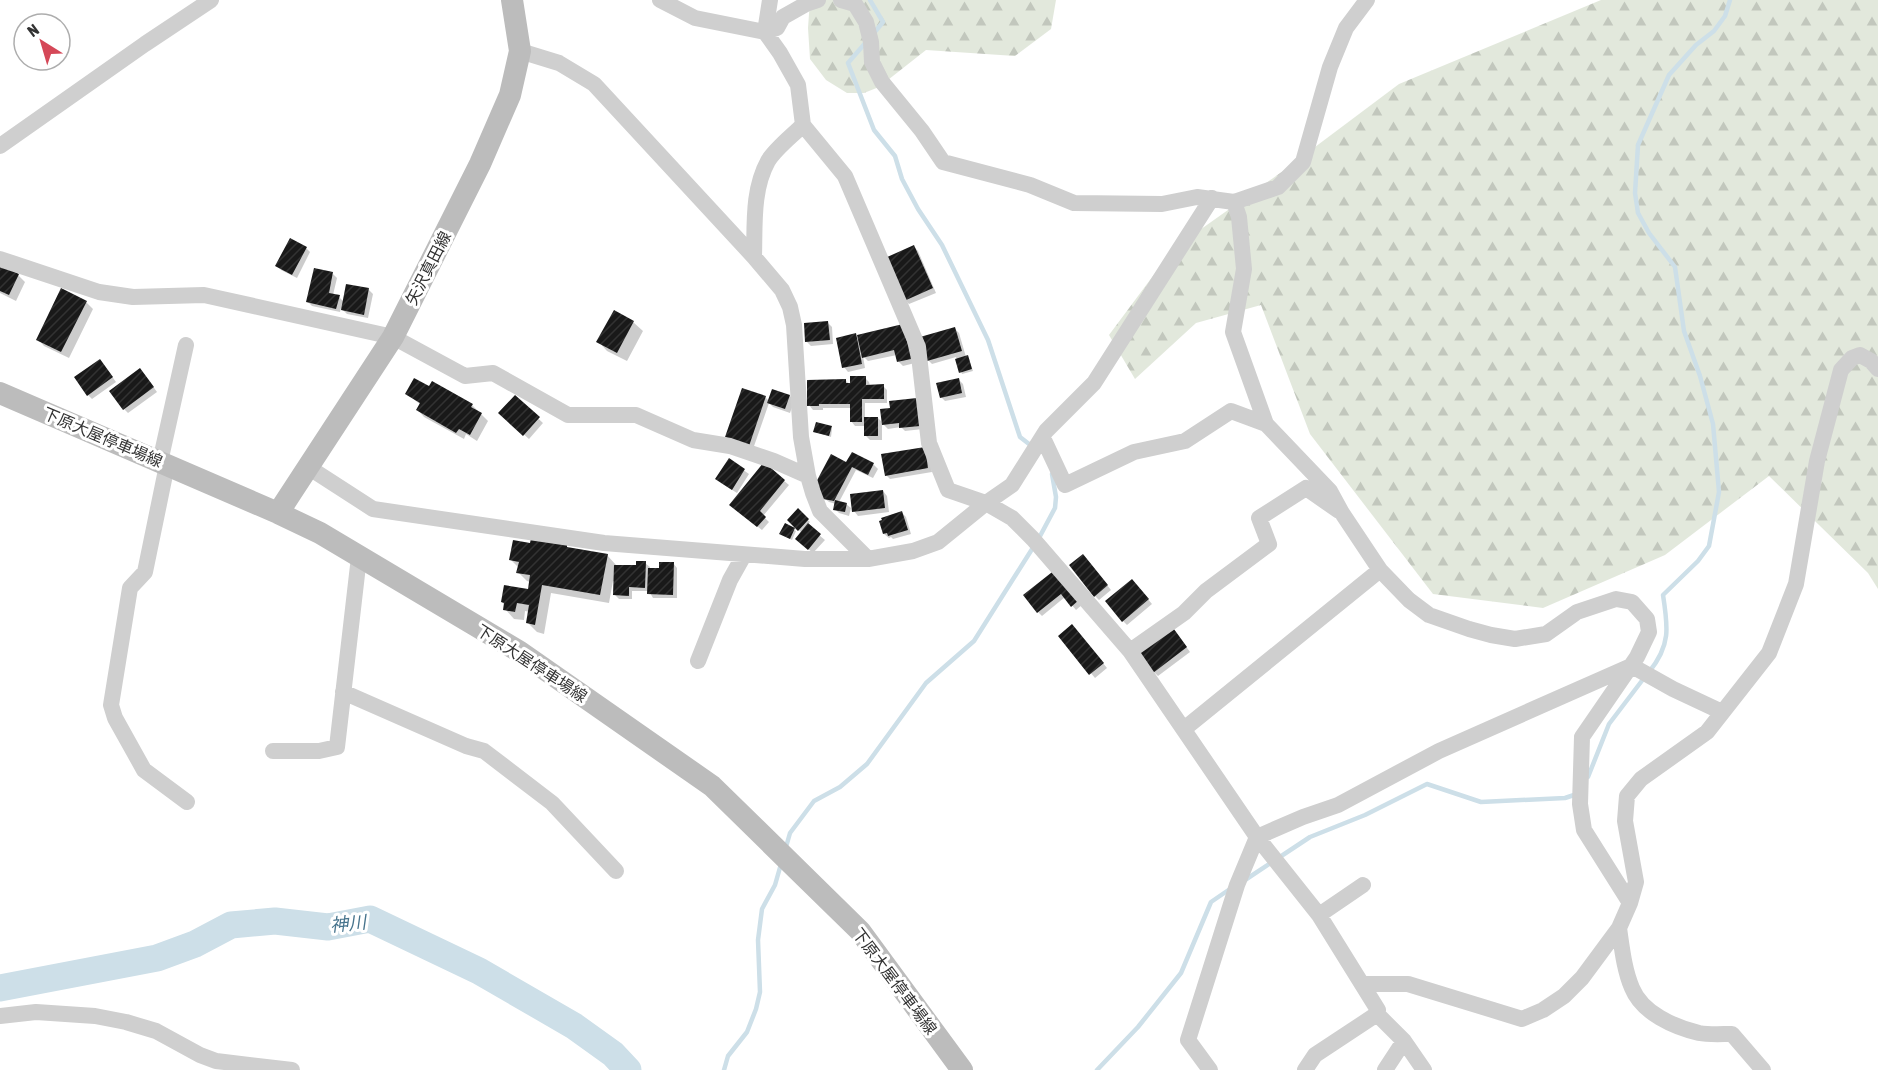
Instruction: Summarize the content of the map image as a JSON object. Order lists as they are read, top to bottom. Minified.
{"streets":{"main road":["矢沢真田線","下原大屋停車場線"]},"crossings":[["矢沢真田線","下原大屋停車場線"]],"water":["神川"],"north":"top left"}
